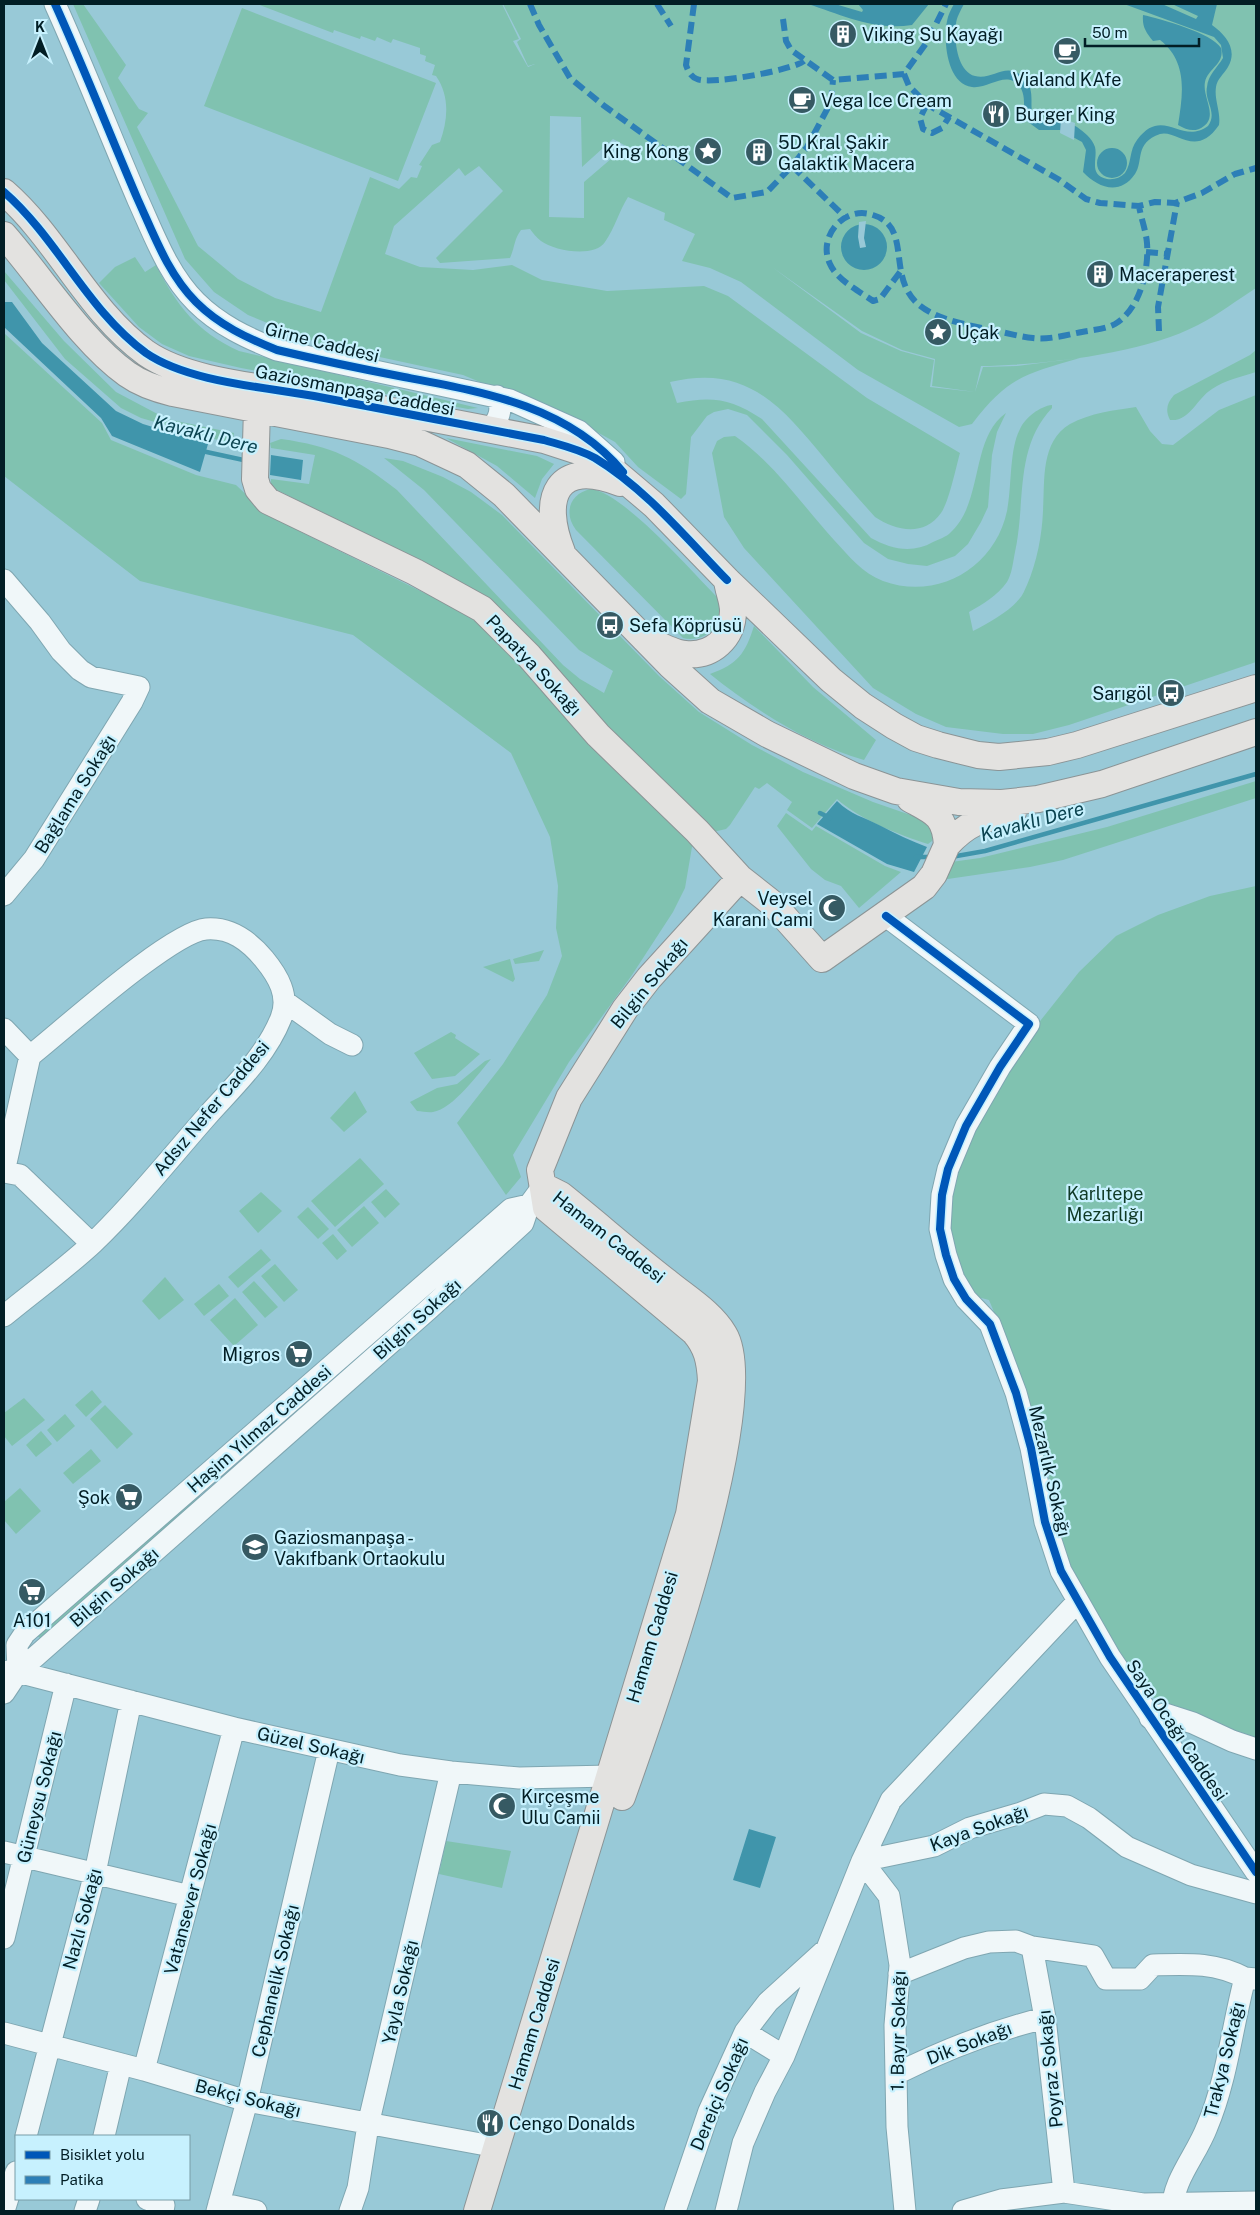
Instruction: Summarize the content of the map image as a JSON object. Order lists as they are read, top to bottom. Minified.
{"streets":{"main road":["Gaziosmanpaşa Caddesi","Papatya Sokağı","Bilgin Sokağı","Hamam Caddesi"],"street":["Girne Caddesi","Bağlama Sokağı","Adsız Nefer Caddesi","Haşim Yılmaz Caddesi","Mezarlık Sokağı","Saya Ocağı Caddesi","Güzel Sokağı","Güneysu Sokağı","Kaya Sokağı","Vatansever Sokağı","Nazlı Sokağı","Cephanelik Sokağı","Yayla Sokağı","1. Bayır Sokağı","Dik Sokağı","Trakya Sokağı","Poyraz Sokağı","Dereiçi Sokağı","Bekçi Sokağı"]},"crossings":[["Girne Caddesi","Gaziosmanpaşa Caddesi"],["Gaziosmanpaşa Caddesi","Papatya Sokağı"],["Papatya Sokağı","Bilgin Sokağı"],["Papatya Sokağı","Mezarlık Sokağı"],["Bilgin Sokağı","Hamam Caddesi"],["Bilgin Sokağı","Haşim Yılmaz Caddesi"],["Bilgin Sokağı","Güzel Sokağı"],["Hamam Caddesi","Haşim Yılmaz Caddesi"],["Hamam Caddesi","Güzel Sokağı"],["Hamam Caddesi","Bekçi Sokağı"],["Haşim Yılmaz Caddesi","Güzel Sokağı"],["Mezarlık Sokağı","Saya Ocağı Caddesi"],["Güzel Sokağı","Güneysu Sokağı"],["Güzel Sokağı","Vatansever Sokağı"],["Güzel Sokağı","Nazlı Sokağı"],["Güzel Sokağı","Cephanelik Sokağı"],["Güzel Sokağı","Yayla Sokağı"],["Kaya Sokağı","1. Bayır Sokağı"],["Vatansever Sokağı","Bekçi Sokağı"],["Nazlı Sokağı","Bekçi Sokağı"],["Cephanelik Sokağı","Bekçi Sokağı"],["Yayla Sokağı","Bekçi Sokağı"],["1. Bayır Sokağı","Dik Sokağı"],["Dik Sokağı","Poyraz Sokağı"]],"water":["Kavaklı Dere"],"parks":["Karlıtepe Mezarlığı"],"places":{"building":["Viking Su Kayağı","5D Kral Şakir Galaktik Macera","Maceraperest"],"cafe":["Vialand KAfe","Vega Ice Cream"],"restaurant":["Burger King","Cengo Donalds"],"place":["King Kong","Uçak"],"bus stop":["Sefa Köprüsü","Sarıgöl"],"mosque":["Veysel Karani Cami","Kırçeşme Ulu Camii"],"supermarket":["Migros","Şok","A101"],"school or university":["Gaziosmanpaşa - Vakıfbank Ortaokulu"]},"legend":["Bisiklet yolu","Patika"],"scale_bar":"50 m","north":"top"}
